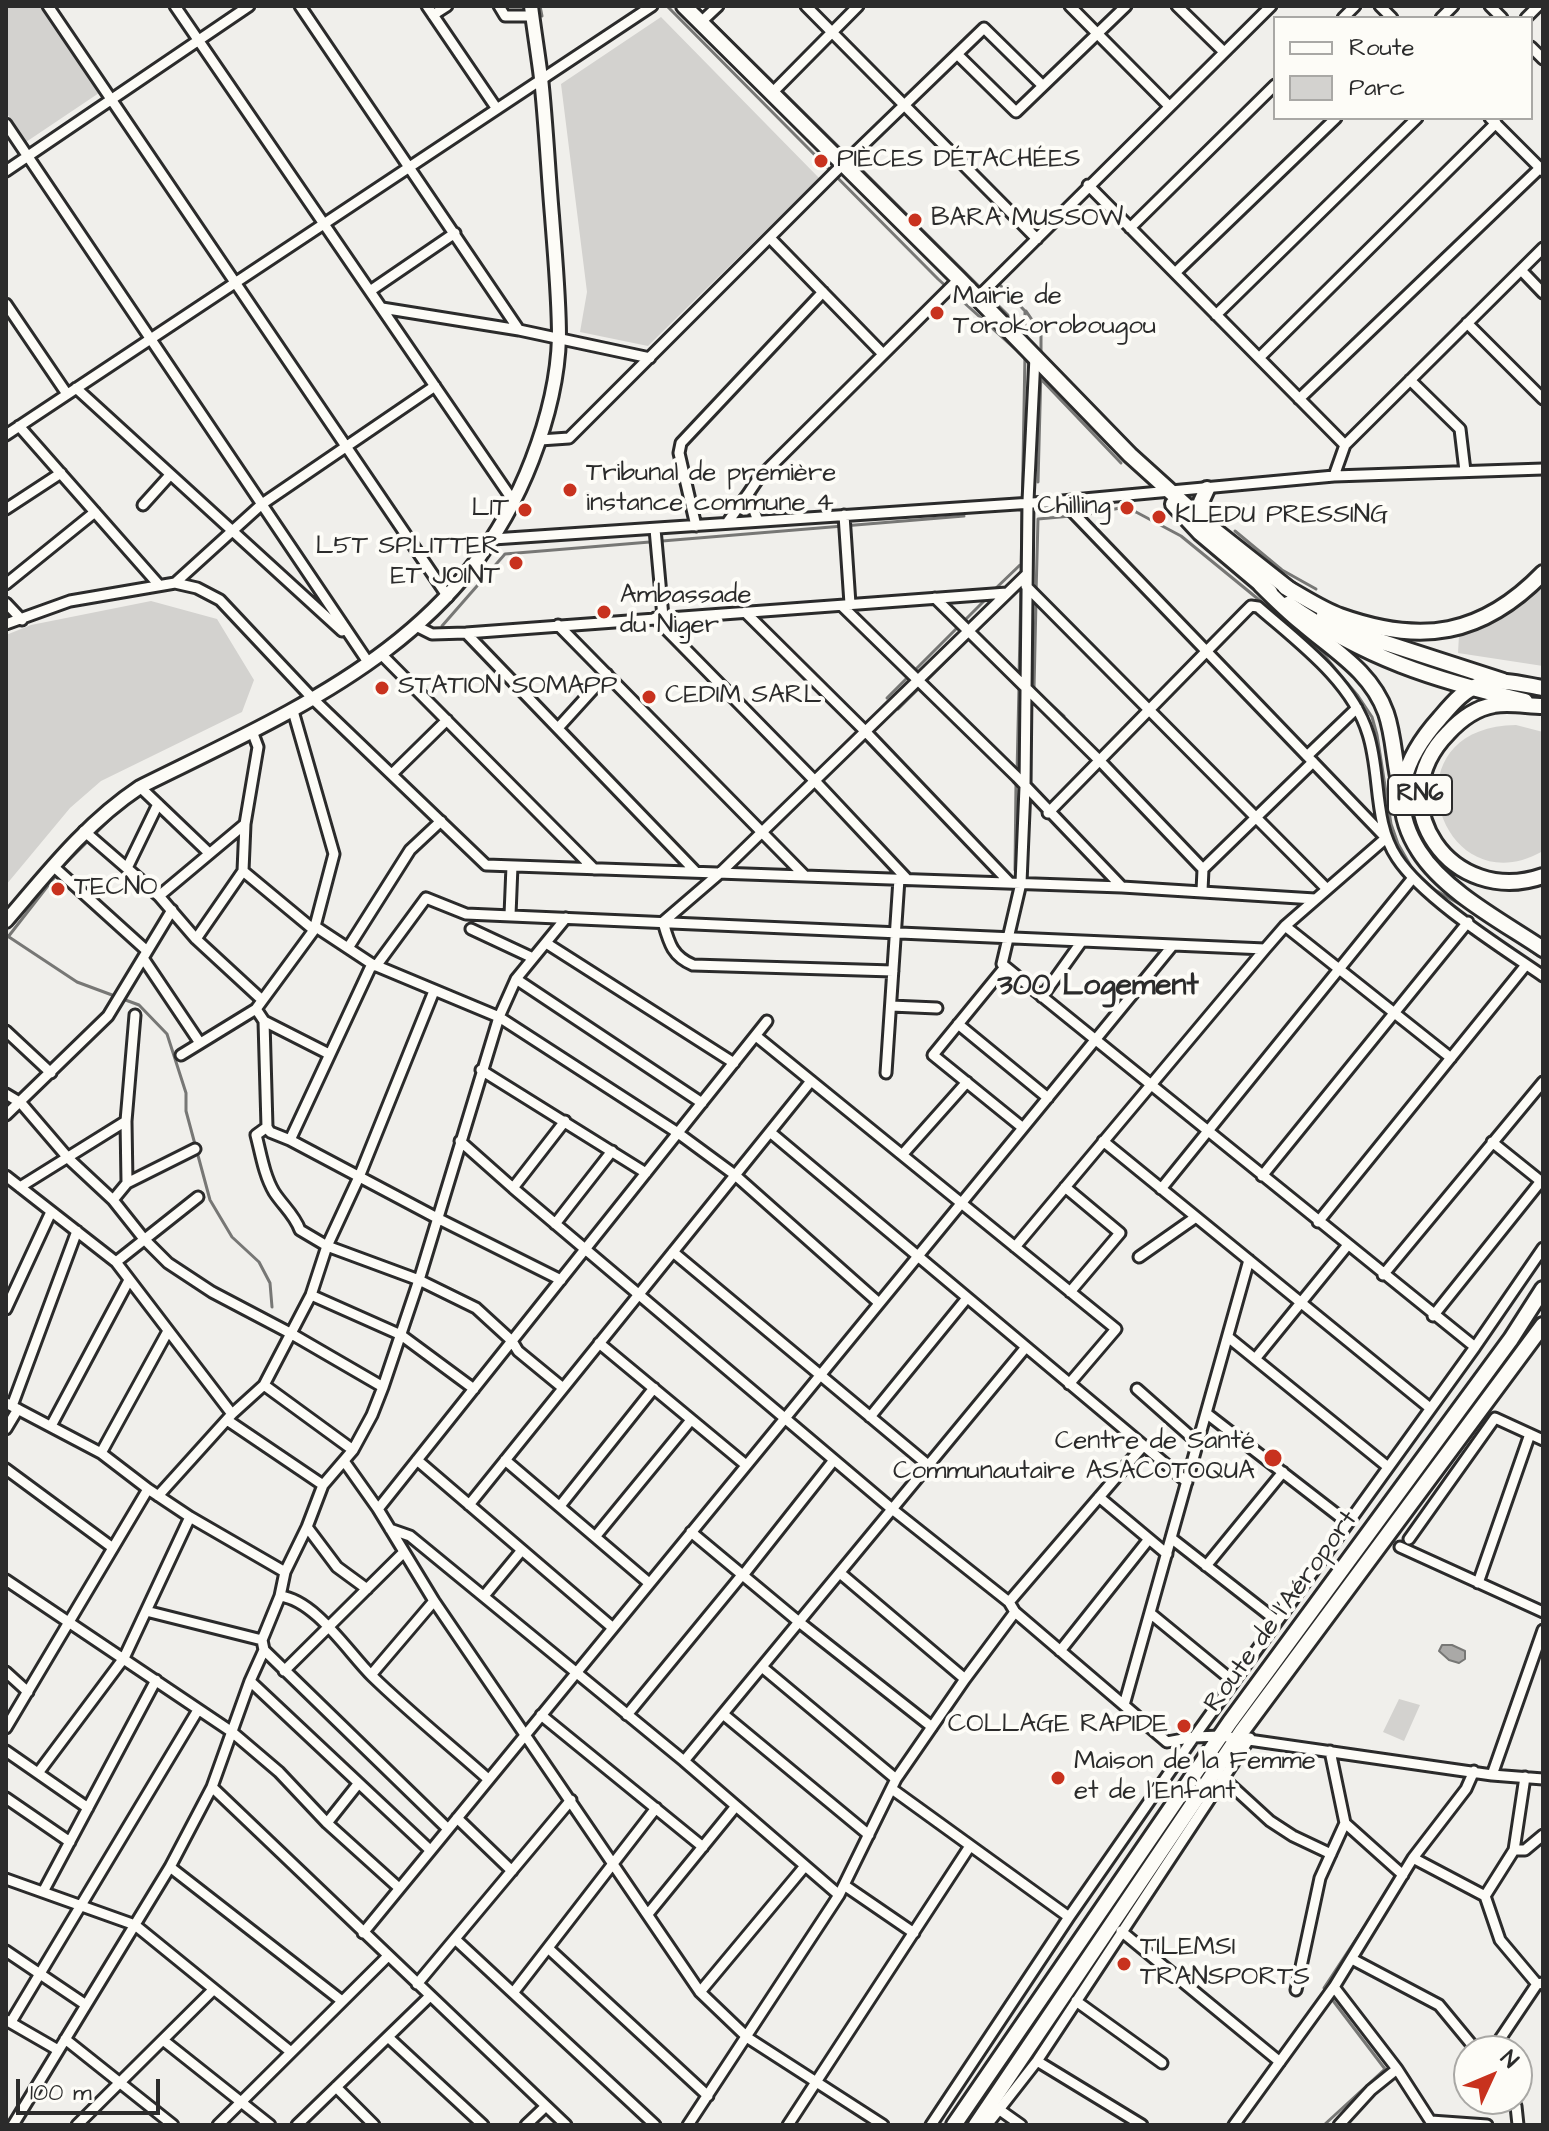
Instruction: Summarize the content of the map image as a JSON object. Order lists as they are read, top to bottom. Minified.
{"streets":{"main road":["RN6","Route de l'Aéroport"]},"districts":["300 Logement"],"places":["PIÈCES DÉTACHÉES","BARA MUSSOW","Mairie de Torokorobougou","Tribunal de première instance commune 4","Chilling","L1T","KLEDU PRESSING","L5T SPLITTER ET JOINT","Ambassade du Niger","STATION SOMAPP","CEDIM SARL","TECNO","Centre de Santé Communautaire ASACOTOQUA","COLLAGE RAPIDE","Maison de la Femme et de l'Enfant","TILEMSI TRANSPORTS"],"legend":["Route","Parc"],"scale_bar":"100 m","north":"top right"}
